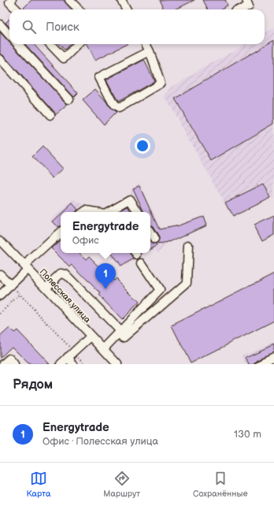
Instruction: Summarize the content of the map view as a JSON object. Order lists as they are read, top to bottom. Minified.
{"streets":{"street":["Полесская улица"]},"page":{"search":"Поиск","popup":["Energytrade","Офис"],"pins":"1","heading":"Рядом","list":[{"mark":"1","name":"Energytrade","note":"Офис · Полесская улица","value":"130 m"}],"nav":["Карта","Маршрут","Сохранённые"]}}
